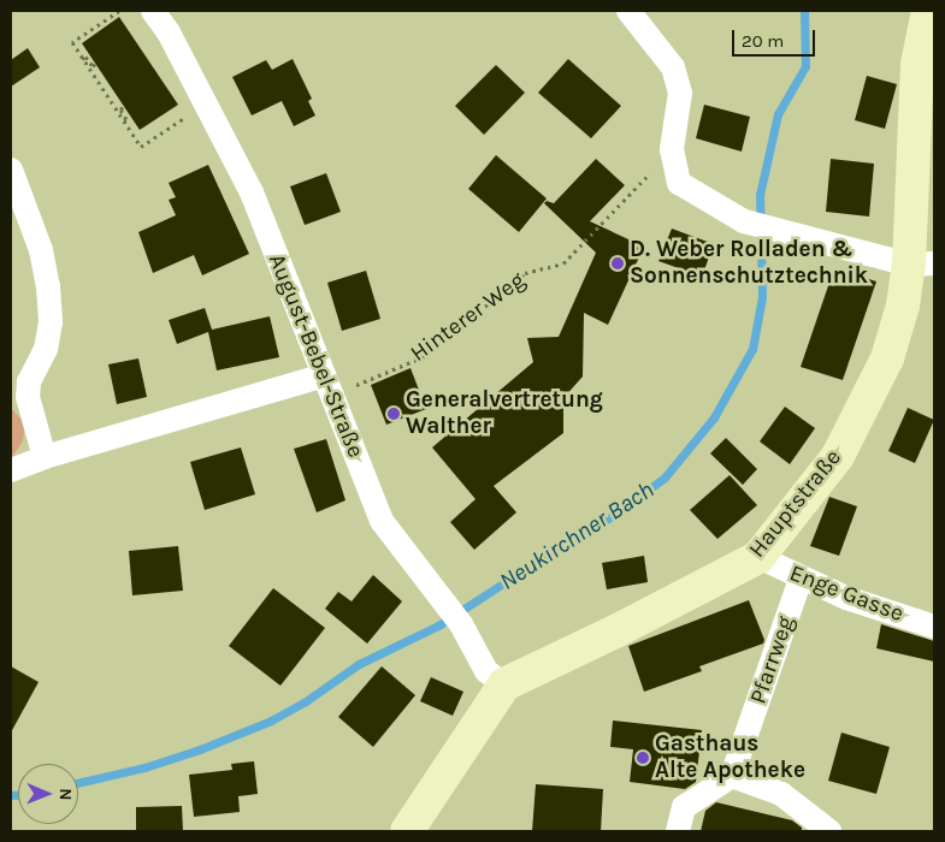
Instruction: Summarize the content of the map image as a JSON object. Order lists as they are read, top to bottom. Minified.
{"streets":{"main road":["Hauptstraße"],"street":["August-Bebel-Straße","Enge Gasse","Pfarrweg"],"path":["Hinterer Weg"]},"crossings":[["Hinterer Weg","August-Bebel-Straße"],["August-Bebel-Straße","Hauptstraße"],["Hauptstraße","Enge Gasse"],["Enge Gasse","Pfarrweg"]],"water":["Neukirchner Bach"],"places":["D. Weber Rolladen & Sonnenschutztechnik","Generalvertretung Walther","Gasthaus Alte Apotheke"],"scale_bar":"20 m","north":"right"}
